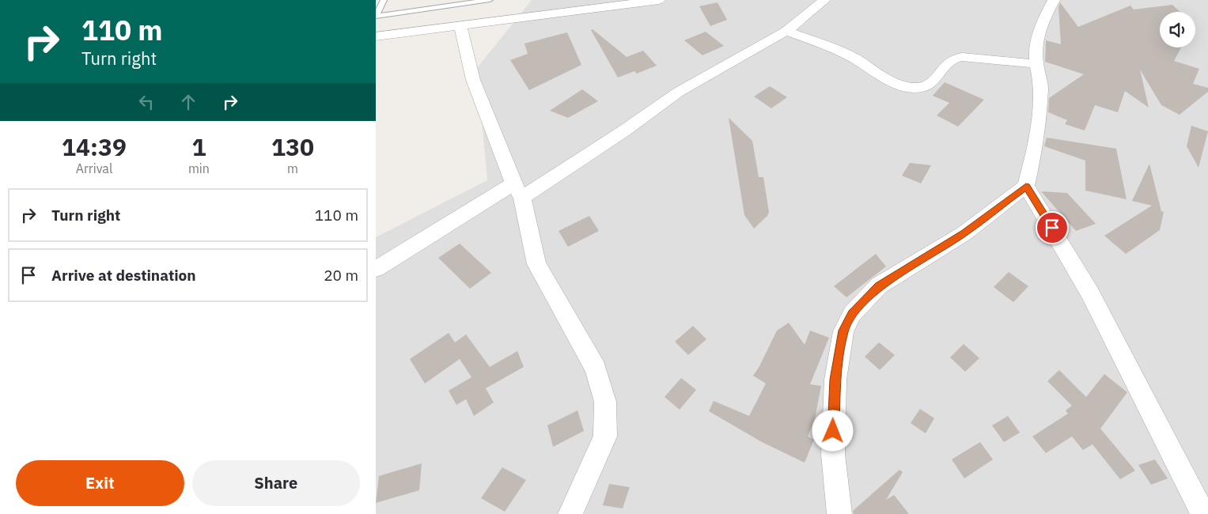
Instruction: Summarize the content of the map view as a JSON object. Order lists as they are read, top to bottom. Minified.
{"page":{"turn":["110 m","Turn right"],"eta":["14:39","Arrival","1","min","130","m"],"list":[{"name":"Turn right","value":"110 m"},{"name":"Arrive at destination","value":"20 m"}],"buttons":["Exit","Share"]}}
